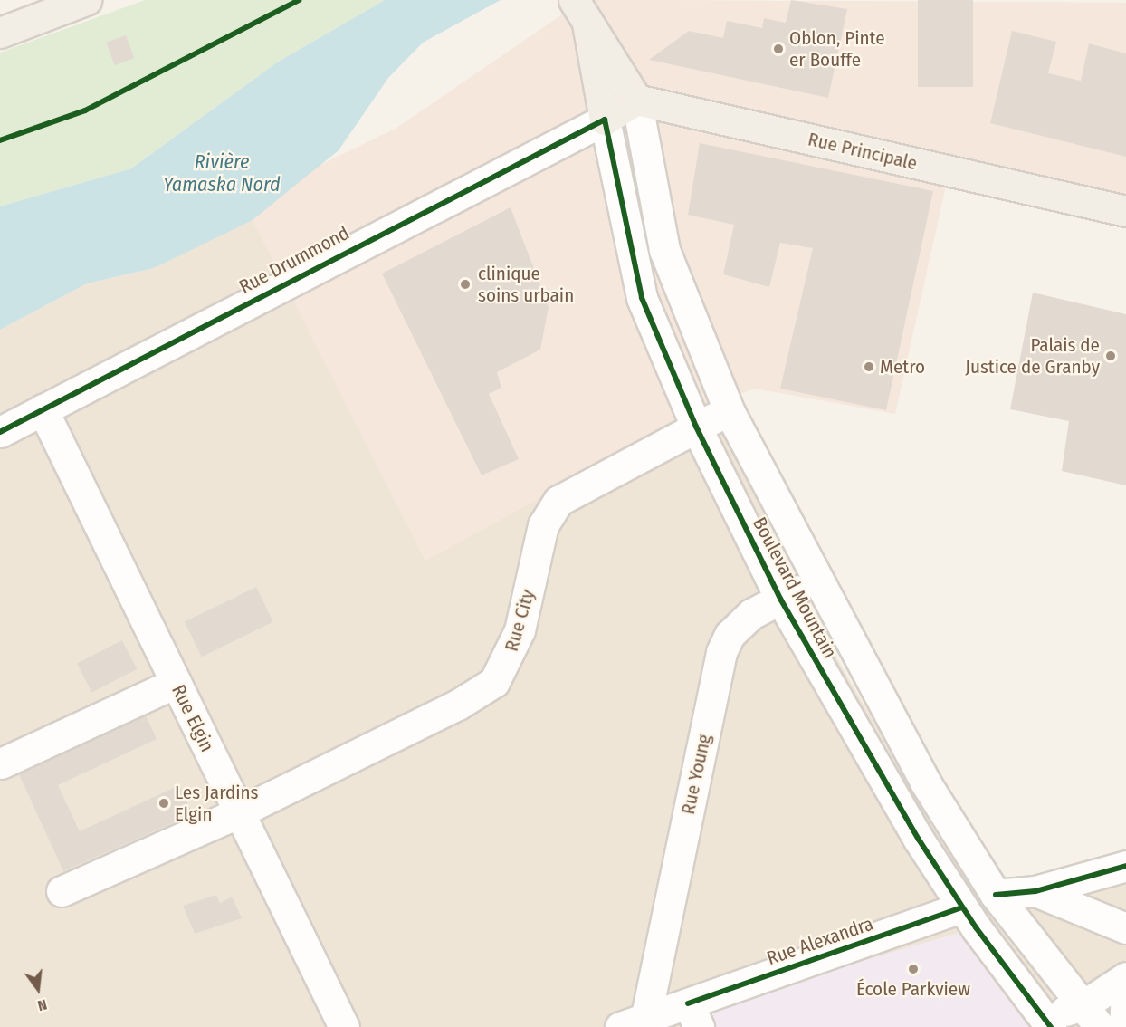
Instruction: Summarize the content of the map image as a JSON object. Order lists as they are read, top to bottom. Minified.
{"streets":{"main road":["Rue Principale"],"street":["Rue Drummond","Boulevard Mountain","Rue City","Rue Elgin","Rue Young","Rue Alexandra"]},"crossings":[["Rue Principale","Boulevard Mountain"],["Rue Drummond","Boulevard Mountain"],["Rue Drummond","Rue Elgin"],["Boulevard Mountain","Rue City"],["Boulevard Mountain","Rue Young"],["Boulevard Mountain","Rue Alexandra"],["Rue City","Rue Elgin"],["Rue Young","Rue Alexandra"]],"water":["Rivière Yamaska Nord"],"places":["Oblon, Pinte er Bouffe","clinique soins urbain","Palais de Justice de Granby","Metro","Les Jardins Elgin","École Parkview"],"north":"bottom"}
